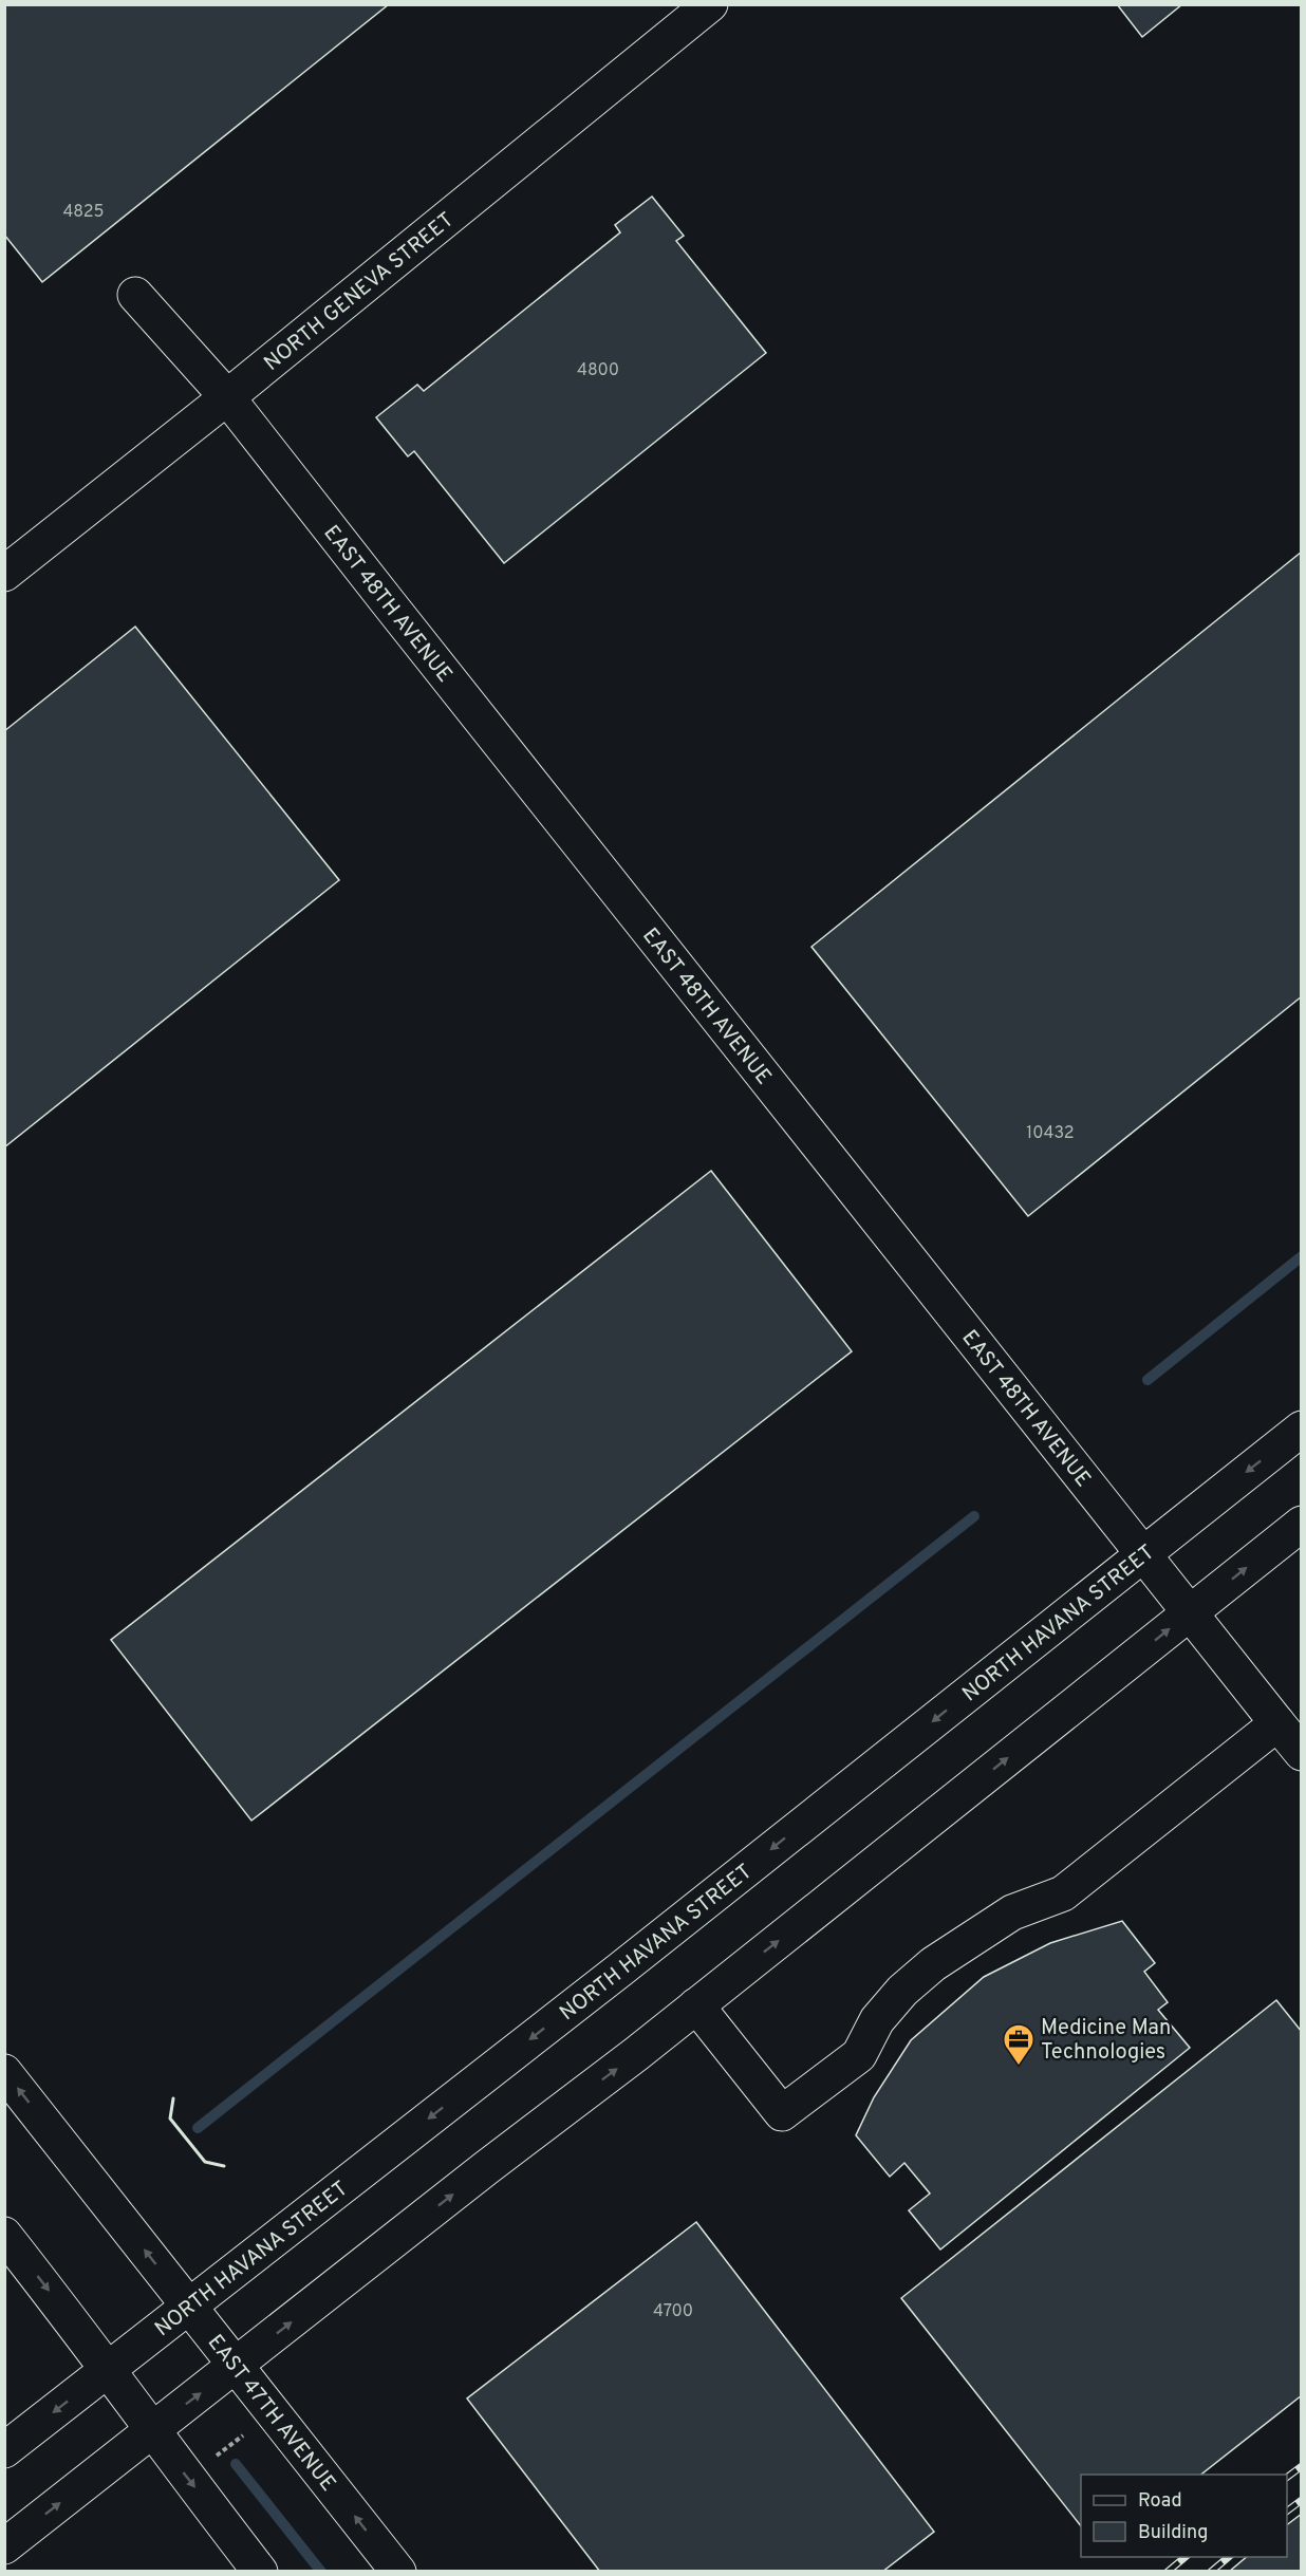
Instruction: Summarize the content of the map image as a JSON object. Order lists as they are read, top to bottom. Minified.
{"streets":{"main road":["NORTH GENEVA STREET","EAST 48TH AVENUE","NORTH HAVANA STREET","EAST 47TH AVENUE"]},"crossings":[["NORTH GENEVA STREET","EAST 48TH AVENUE"],["EAST 48TH AVENUE","NORTH HAVANA STREET"],["NORTH HAVANA STREET","EAST 47TH AVENUE"]],"places":{"office":["Medicine Man Technologies"]},"house_numbers":["4825","4800","10432","4700"],"legend":["Road","Building"]}
